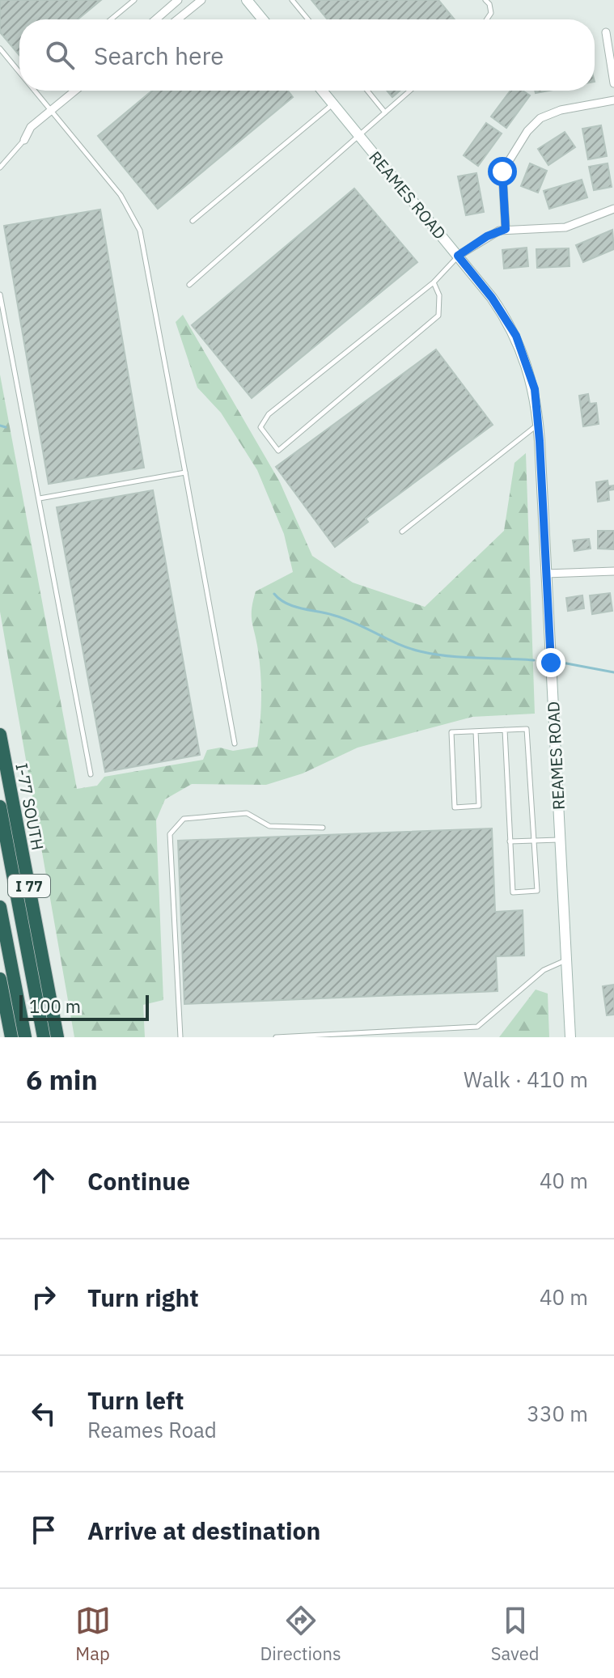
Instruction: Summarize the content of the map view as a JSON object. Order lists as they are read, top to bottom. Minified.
{"streets":{"highway":["I-77 SOUTH","I 77"],"main road":["REAMES ROAD"]},"scale_bar":"100 m","page":{"search":"Search here","scale":"100 m","heading":["6 min","Walk · 410 m"],"list":[["Continue","40 m"],["Turn right","40 m"],["Turn left","Reames Road","330 m"],"Arrive at destination"],"nav":["Map","Directions","Saved"]}}
